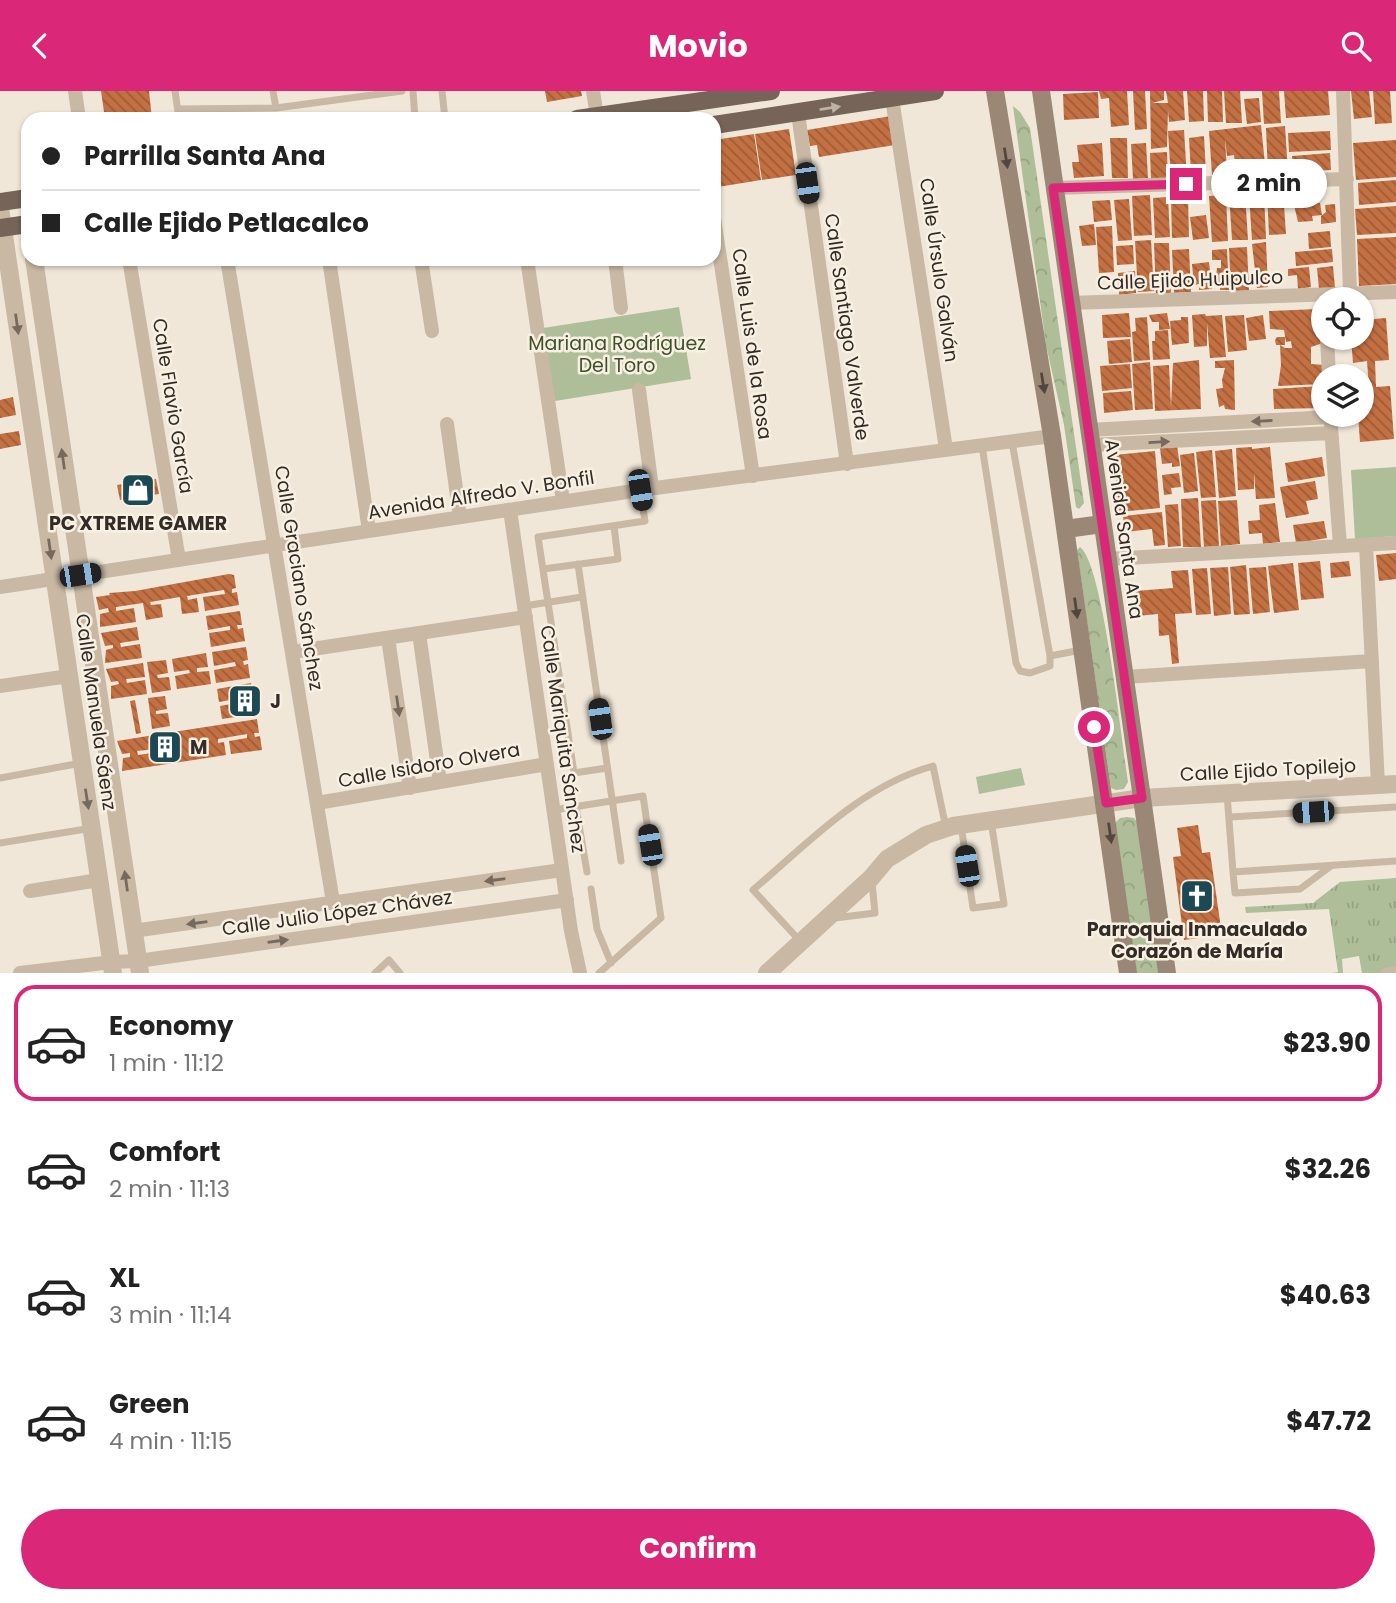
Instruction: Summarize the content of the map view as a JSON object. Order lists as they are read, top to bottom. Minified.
{"streets":{"main road":["Avenida Santa Ana"],"street":["Calle Úrsulo Galván","Calle Ejido Huipulco","Calle Santiago Valverde","Calle Luis de la Rosa","Calle Flavio García","Avenida Alfredo V. Bonfil","Calle Graciano Sánchez","Calle Manuela Sáenz","Calle Mariquita Sánchez","Calle Isidoro Olvera","Calle Ejido Topilejo","Calle Julio López Chávez"]},"crossings":[["Calle Úrsulo Galván","Avenida Alfredo V. Bonfil"],["Calle Ejido Huipulco","Avenida Santa Ana"],["Calle Santiago Valverde","Avenida Alfredo V. Bonfil"],["Calle Luis de la Rosa","Avenida Alfredo V. Bonfil"],["Calle Flavio García","Avenida Alfredo V. Bonfil"],["Avenida Alfredo V. Bonfil","Calle Graciano Sánchez"],["Avenida Alfredo V. Bonfil","Calle Manuela Sáenz"],["Avenida Alfredo V. Bonfil","Calle Mariquita Sánchez"],["Avenida Santa Ana","Calle Ejido Topilejo"],["Calle Graciano Sánchez","Calle Isidoro Olvera"],["Calle Graciano Sánchez","Calle Julio López Chávez"],["Calle Manuela Sáenz","Calle Julio López Chávez"],["Calle Mariquita Sánchez","Calle Isidoro Olvera"],["Calle Mariquita Sánchez","Calle Julio López Chávez"]],"parks":["Mariana Rodríguez Del Toro"],"places":{"shop":["PC XTREME GAMER"],"building":["J","M"],"church":["Parroquia Inmaculado Corazón de María"]},"page":{"header":"Movio","banner":["Parrilla Santa Ana","Calle Ejido Petlacalco"],"bubble":"2 min","list":[{"name":"Economy","note":"1 min · 11:12","value":"$23.90"},{"name":"Comfort","note":"2 min · 11:13","value":"$32.26"},{"name":"XL","note":"3 min · 11:14","value":"$40.63"},{"name":"Green","note":"4 min · 11:15","value":"$47.72"}],"buttons":"Confirm"}}
